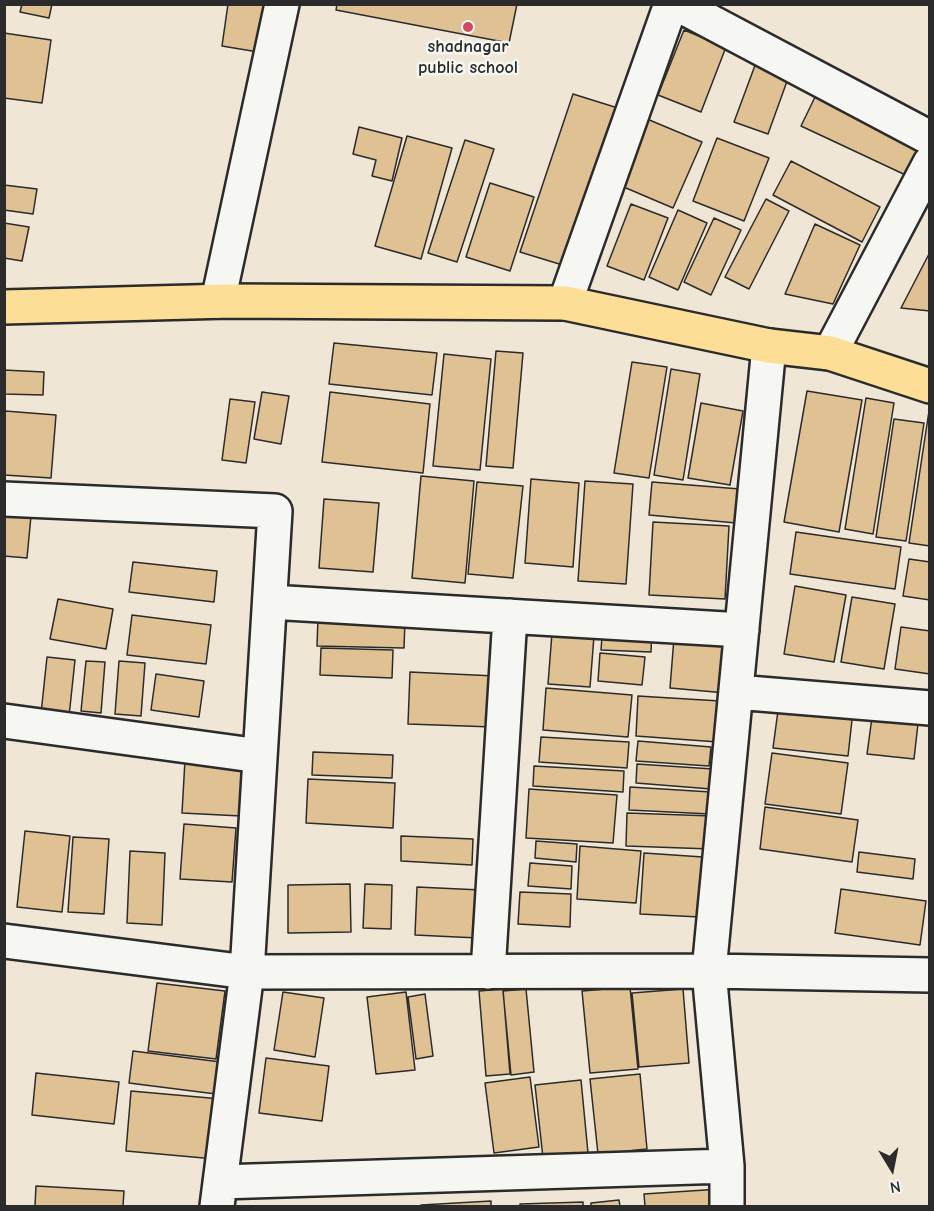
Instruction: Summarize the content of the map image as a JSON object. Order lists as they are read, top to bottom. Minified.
{"places":["shadnagar public school"],"north":"bottom"}
